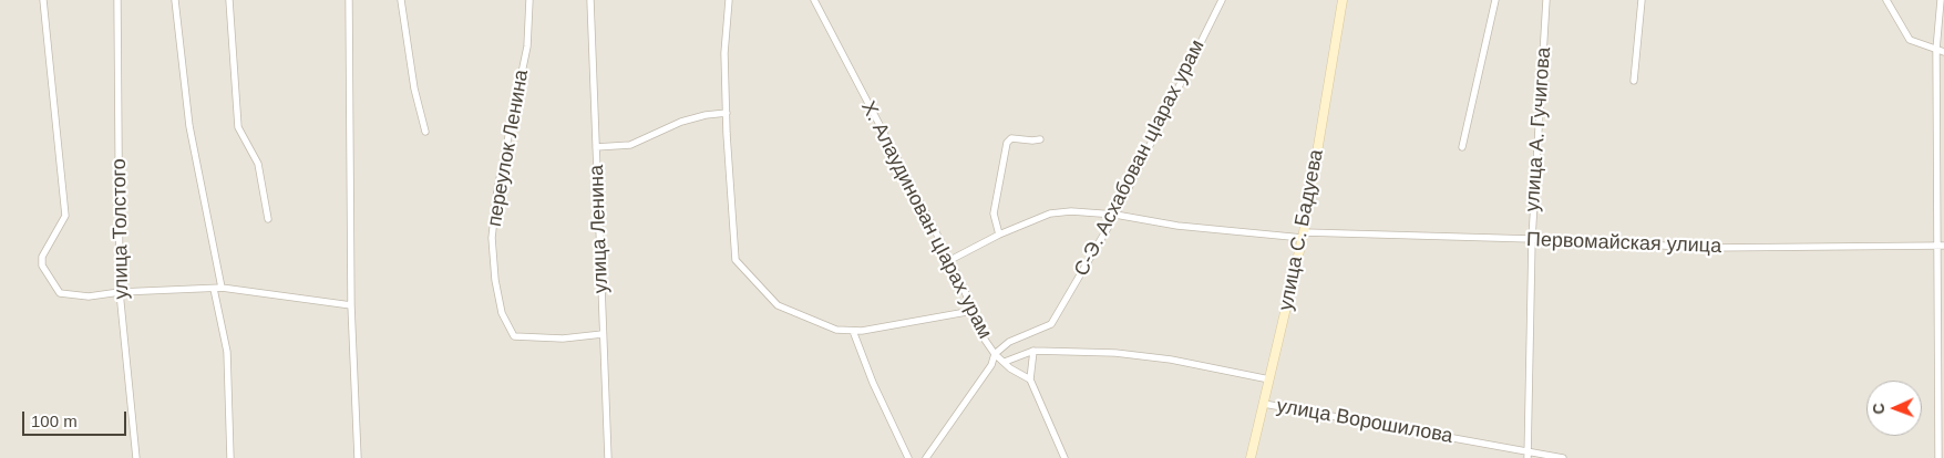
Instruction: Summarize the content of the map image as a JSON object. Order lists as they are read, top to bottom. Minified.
{"streets":{"main road":["улица С. Бадуева"],"street":["улица А. Гучигова","переулок Ленина","С-Э. Асхабован цIарах урам","Х. Алаудинован цIарах урам","улица Толстого","улица Ленина","Первомайская улица","улица Ворошилова"]},"crossings":[["улица А. Гучигова","Первомайская улица"],["улица А. Гучигова","улица Ворошилова"],["переулок Ленина","улица Ленина"],["С-Э. Асхабован цIарах урам","Х. Алаудинован цIарах урам"],["С-Э. Асхабован цIарах урам","Первомайская улица"],["Х. Алаудинован цIарах урам","Первомайская улица"],["улица С. Бадуева","Первомайская улица"],["улица С. Бадуева","улица Ворошилова"]],"scale_bar":"100 m","north":"left"}
